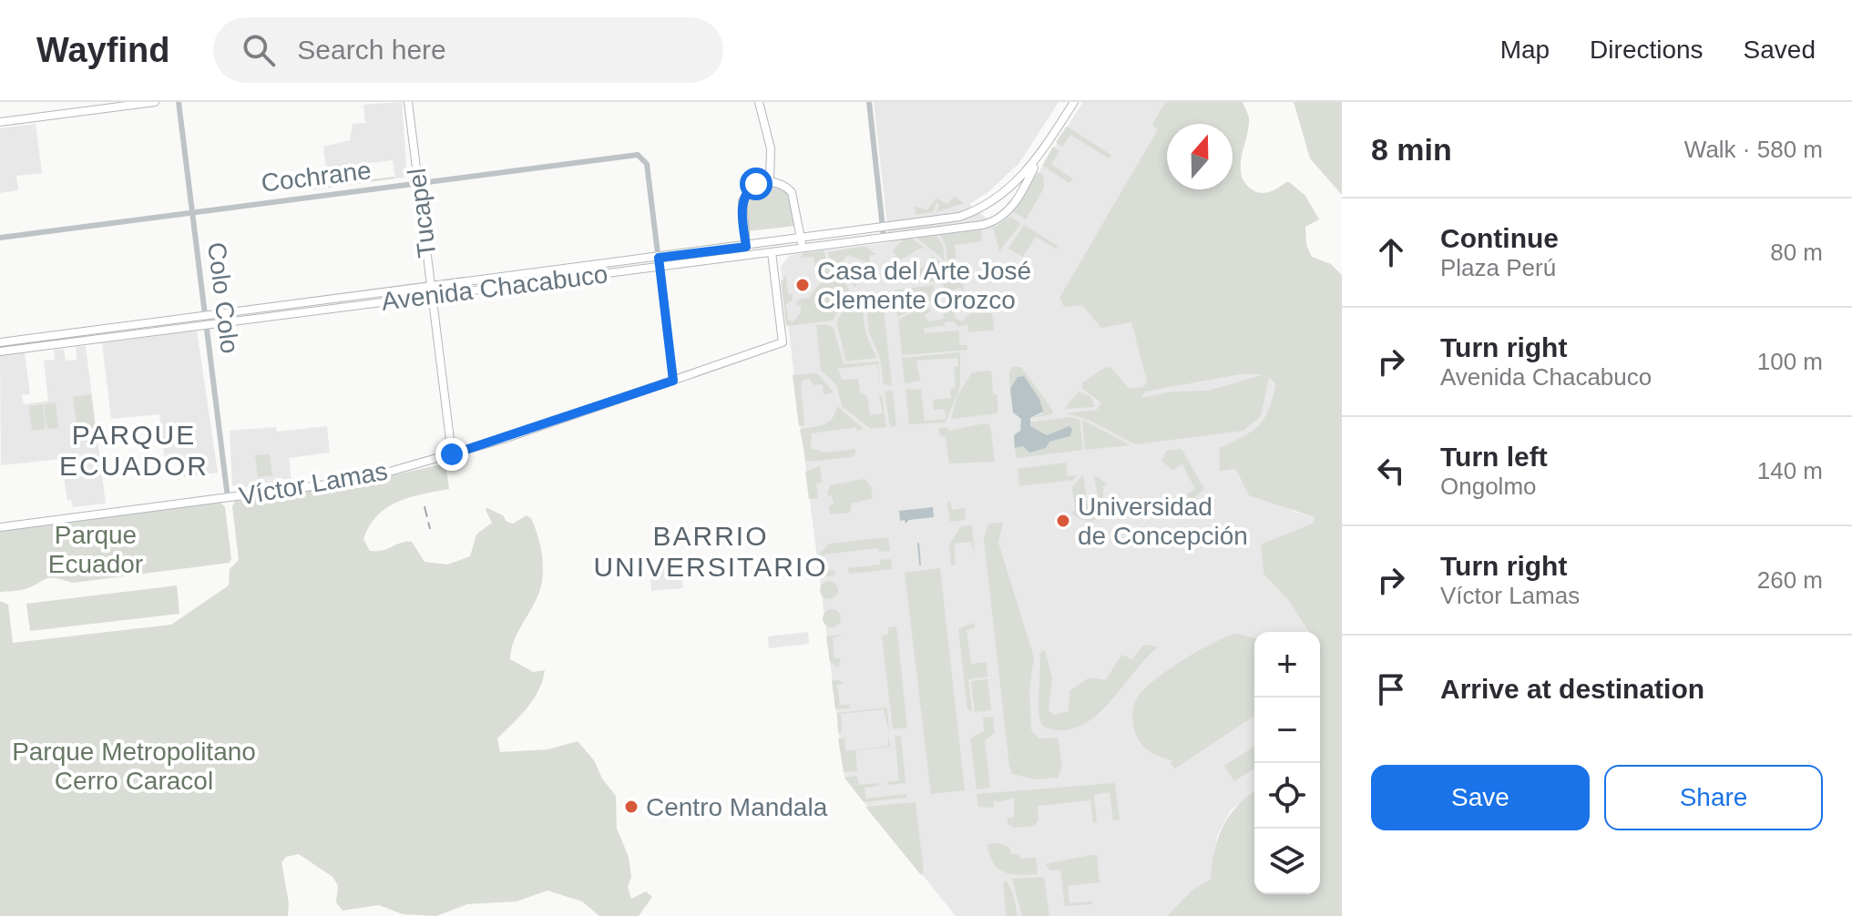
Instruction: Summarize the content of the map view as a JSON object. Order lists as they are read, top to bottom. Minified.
{"streets":{"main road":["Tucapel","Avenida Chacabuco","Víctor Lamas"],"street":["Cochrane","Colo Colo"]},"crossings":[["Cochrane","Tucapel"],["Cochrane","Avenida Chacabuco"],["Cochrane","Colo Colo"],["Tucapel","Avenida Chacabuco"],["Tucapel","Víctor Lamas"],["Avenida Chacabuco","Colo Colo"],["Avenida Chacabuco","Víctor Lamas"],["Colo Colo","Víctor Lamas"]],"districts":["PARQUE ECUADOR","BARRIO UNIVERSITARIO"],"parks":["Parque Ecuador","Parque Metropolitano Cerro Caracol"],"places":["Casa del Arte José Clemente Orozco","Universidad de Concepción","Centro Mandala"],"north":"top","page":{"header":"Wayfind","search":"Search here","nav":["Map","Directions","Saved"],"heading":["8 min","Walk · 580 m"],"list":[["Continue","Plaza Perú","80 m"],["Turn right","Avenida Chacabuco","100 m"],["Turn left","Ongolmo","140 m"],["Turn right","Víctor Lamas","260 m"],"Arrive at destination"],"map_buttons":["+","−"],"buttons":["Save","Share"]}}
